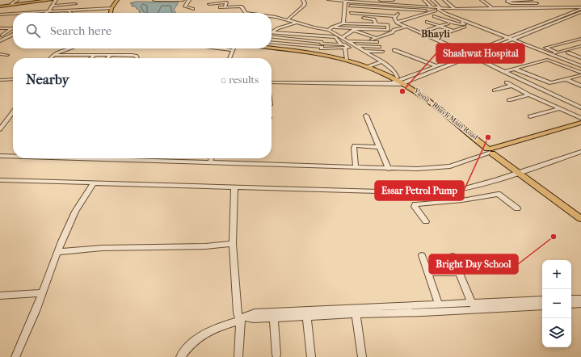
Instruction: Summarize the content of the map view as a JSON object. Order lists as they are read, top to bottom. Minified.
{"streets":{"main road":["Vasna - Bhayli Main Road"]},"districts":["Bhayli"],"places":["Shashwat Hospital","Essar Petrol Pump","Bright Day School"],"page":{"search":"Search here","heading":["Nearby","0 results"],"map_buttons":["+","−"]}}
